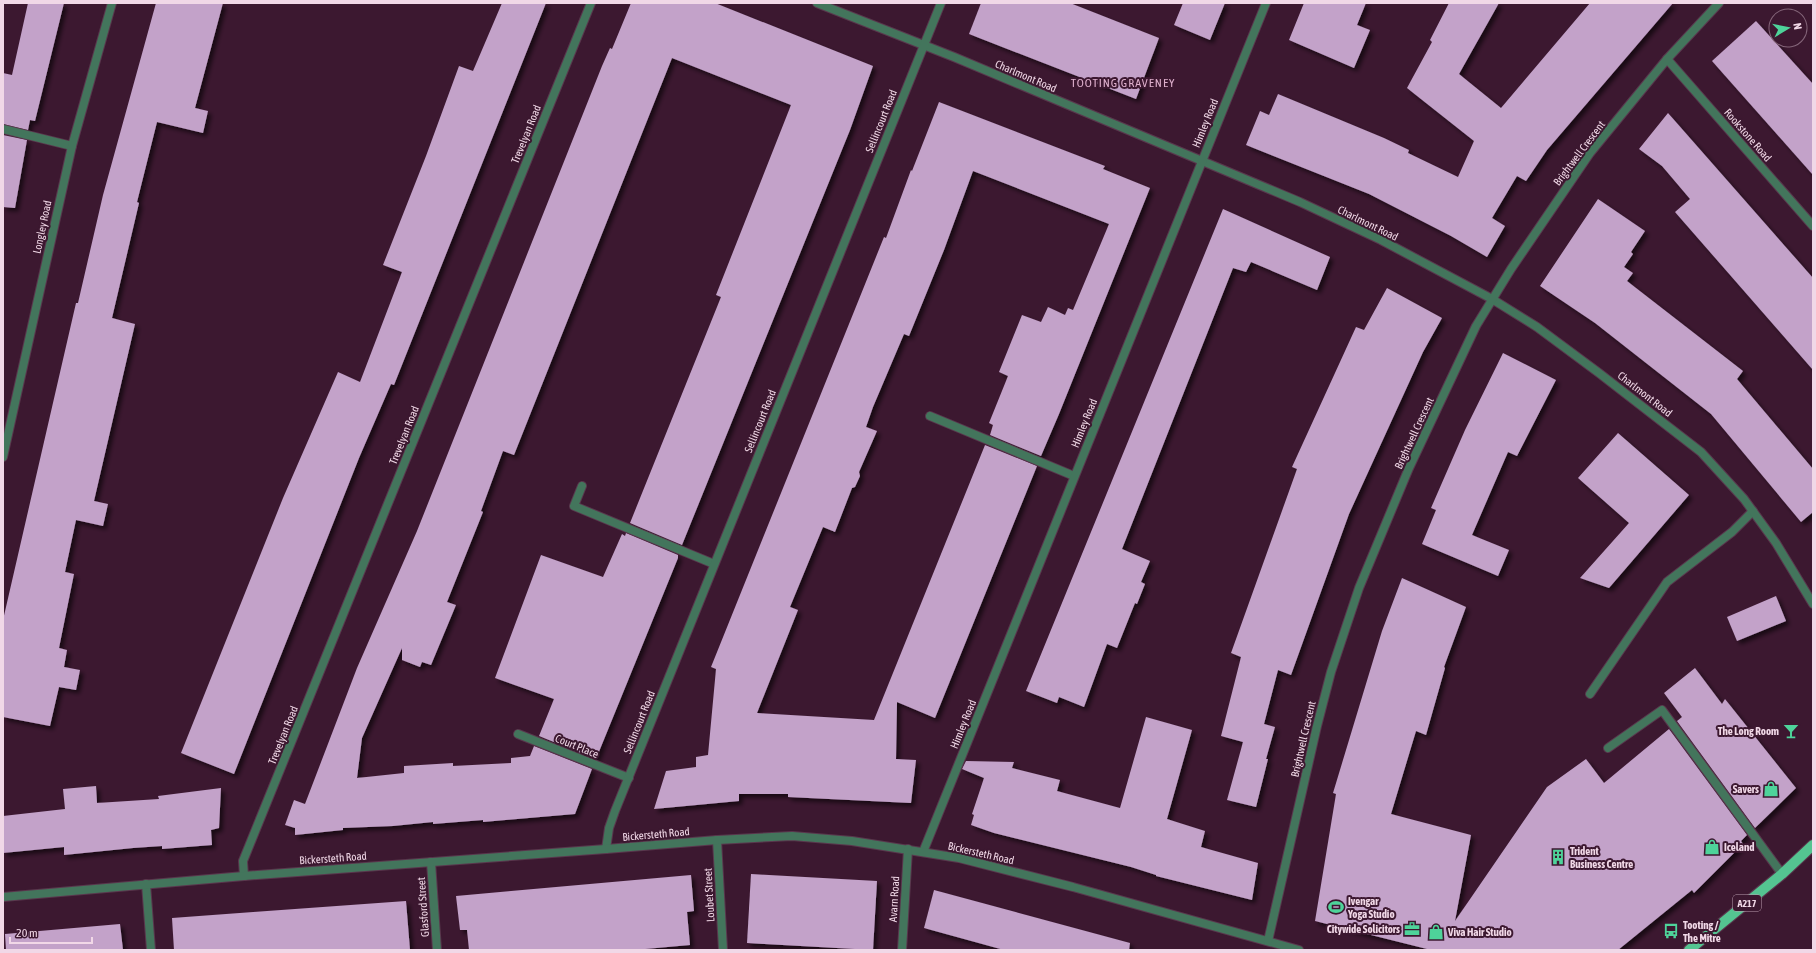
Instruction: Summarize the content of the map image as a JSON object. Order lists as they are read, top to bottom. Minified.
{"streets":{"main road":["A217"],"street":["Charlmont Road","Sellincourt Road","Himley Road","Trevelyan Road","Rookstone Road","Brightwell Crescent","Longley Road","Court Place","Bickersteth Road","Loubet Street","Avarn Road","Glasford Street"]},"crossings":[["Charlmont Road","Sellincourt Road"],["Charlmont Road","Himley Road"],["Charlmont Road","Brightwell Crescent"],["Sellincourt Road","Court Place"],["Sellincourt Road","Bickersteth Road"],["Himley Road","Bickersteth Road"],["Trevelyan Road","Bickersteth Road"],["Rookstone Road","Brightwell Crescent"],["Brightwell Crescent","Bickersteth Road"],["Bickersteth Road","Loubet Street"],["Bickersteth Road","Avarn Road"],["Bickersteth Road","Glasford Street"]],"districts":["TOOTING GRAVENEY"],"places":{"bar":["The Long Room"],"shop":["Savers","Iceland","Viva Hair Studio"],"building":["Trident Business Centre"],"sports":["Ivengar Yoga Studio"],"office":["Citywide Solicitors"],"bus stop":["Tooting / The Mitre"]},"scale_bar":"20 m","north":"right"}
